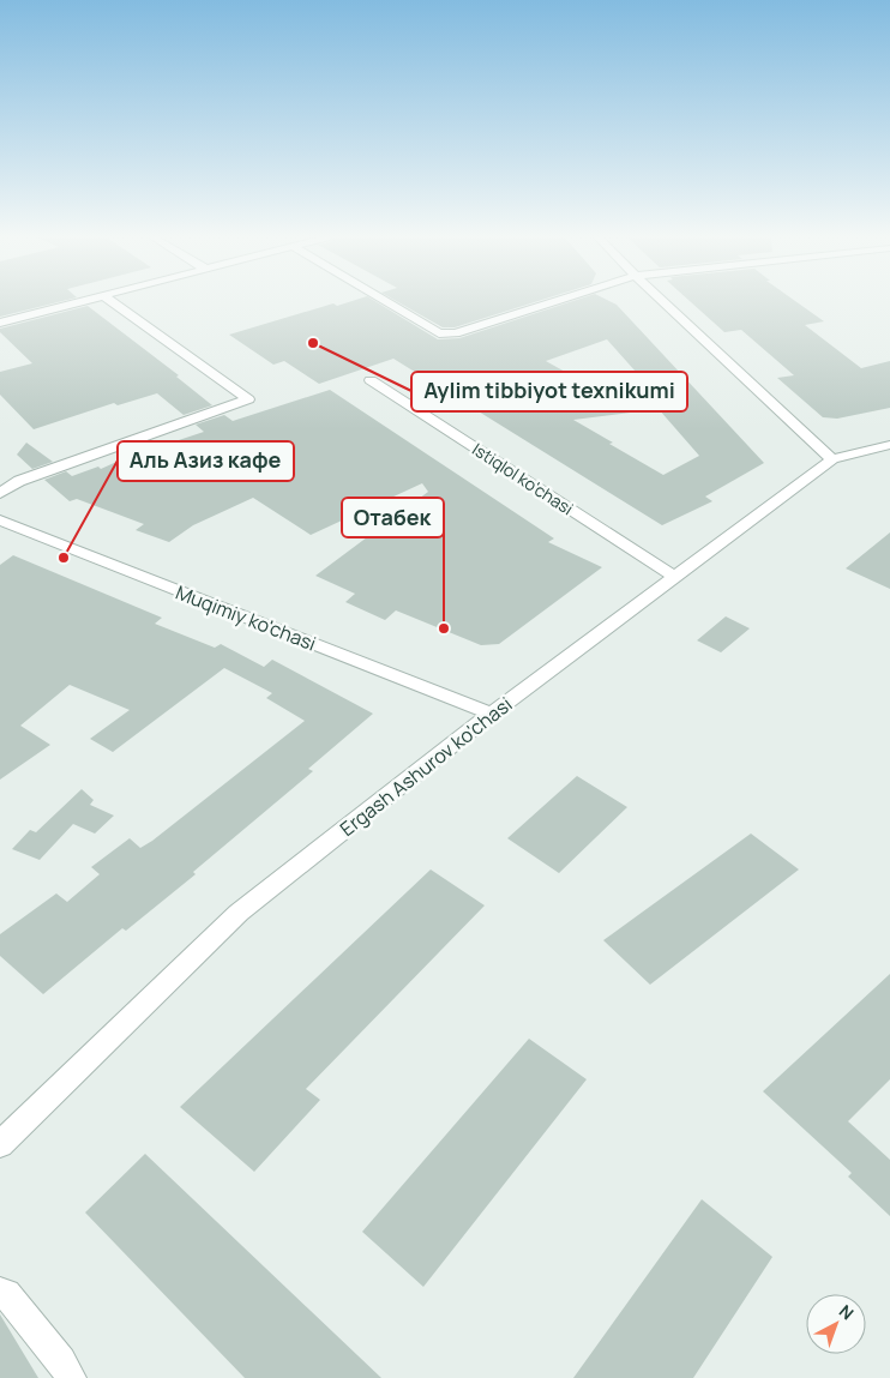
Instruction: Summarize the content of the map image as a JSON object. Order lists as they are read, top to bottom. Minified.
{"streets":{"street":["Istiqlol ko'chasi","Muqimiy ko'chasi","Ergash Ashurov ko'chasi"]},"crossings":[["Istiqlol ko'chasi","Ergash Ashurov ko'chasi"],["Muqimiy ko'chasi","Ergash Ashurov ko'chasi"]],"places":["Aylim tibbiyot texnikumi","Аль Азиз кафе","Отабек"],"north":"top right"}
